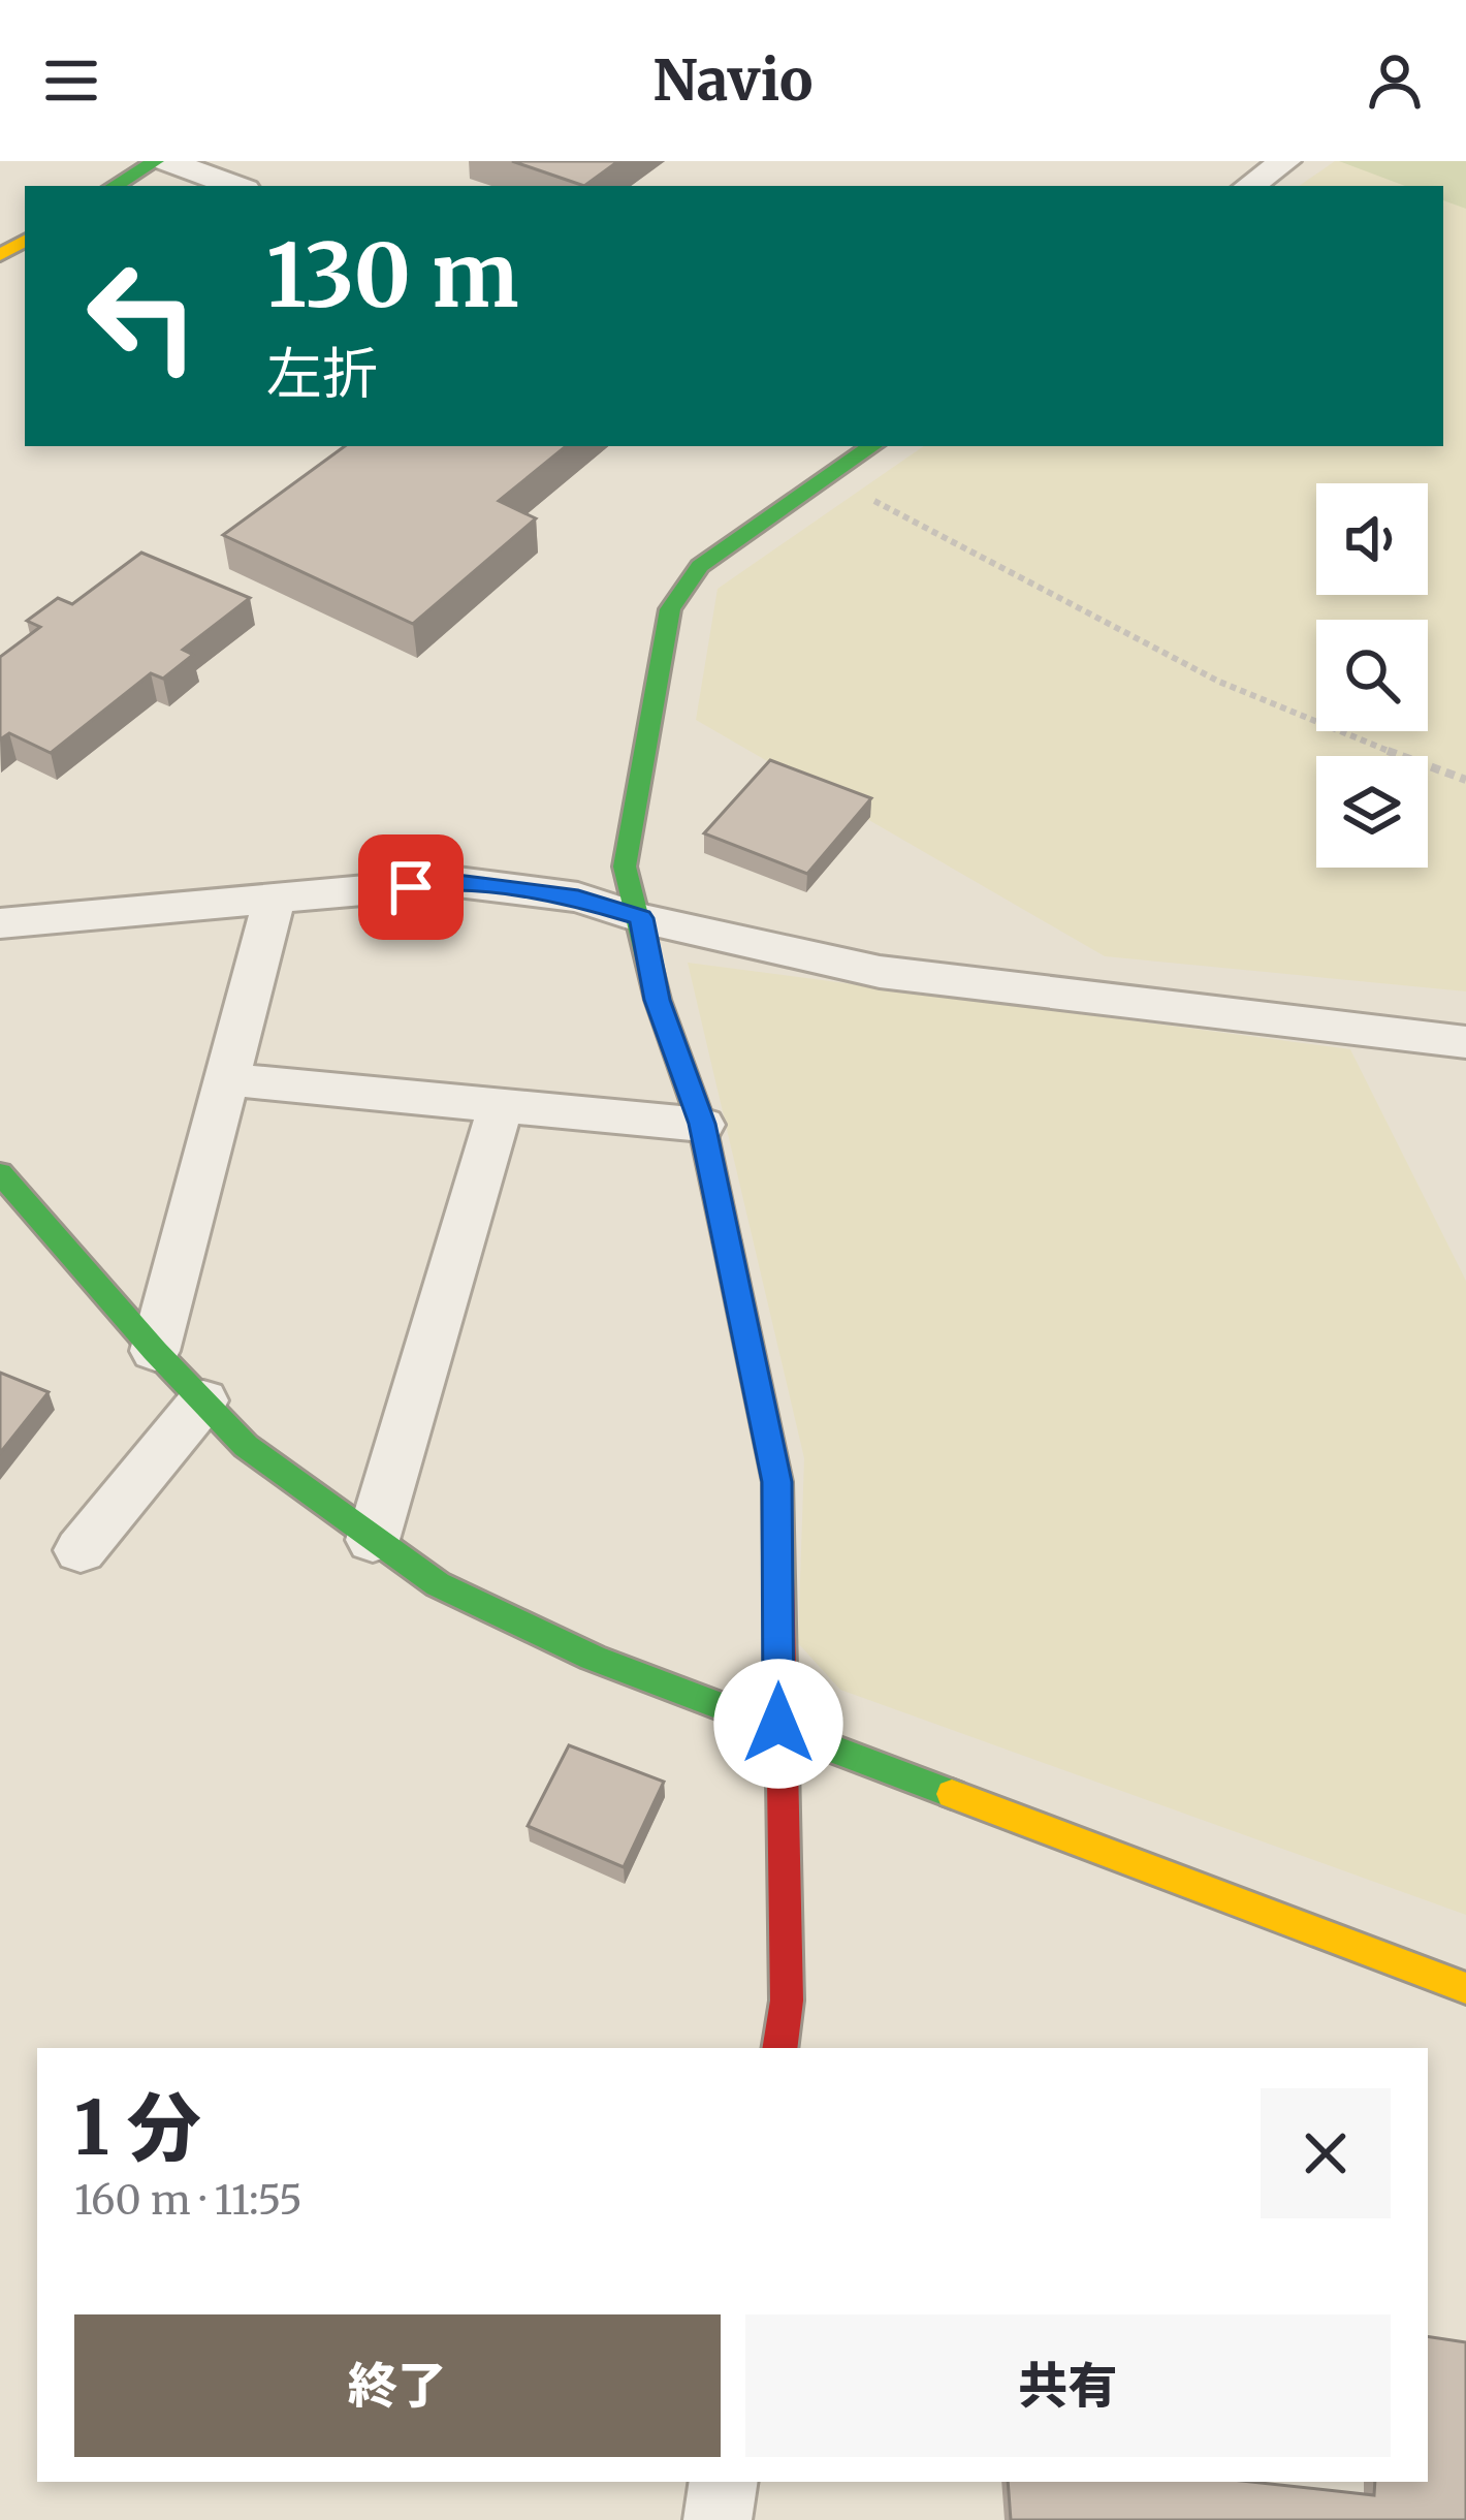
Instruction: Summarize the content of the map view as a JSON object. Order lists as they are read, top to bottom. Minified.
{"page":{"header":"Navio","turn":["130 m","左折"],"heading":["1 分","160 m · 11:55"],"buttons":["終了","共有"]}}
